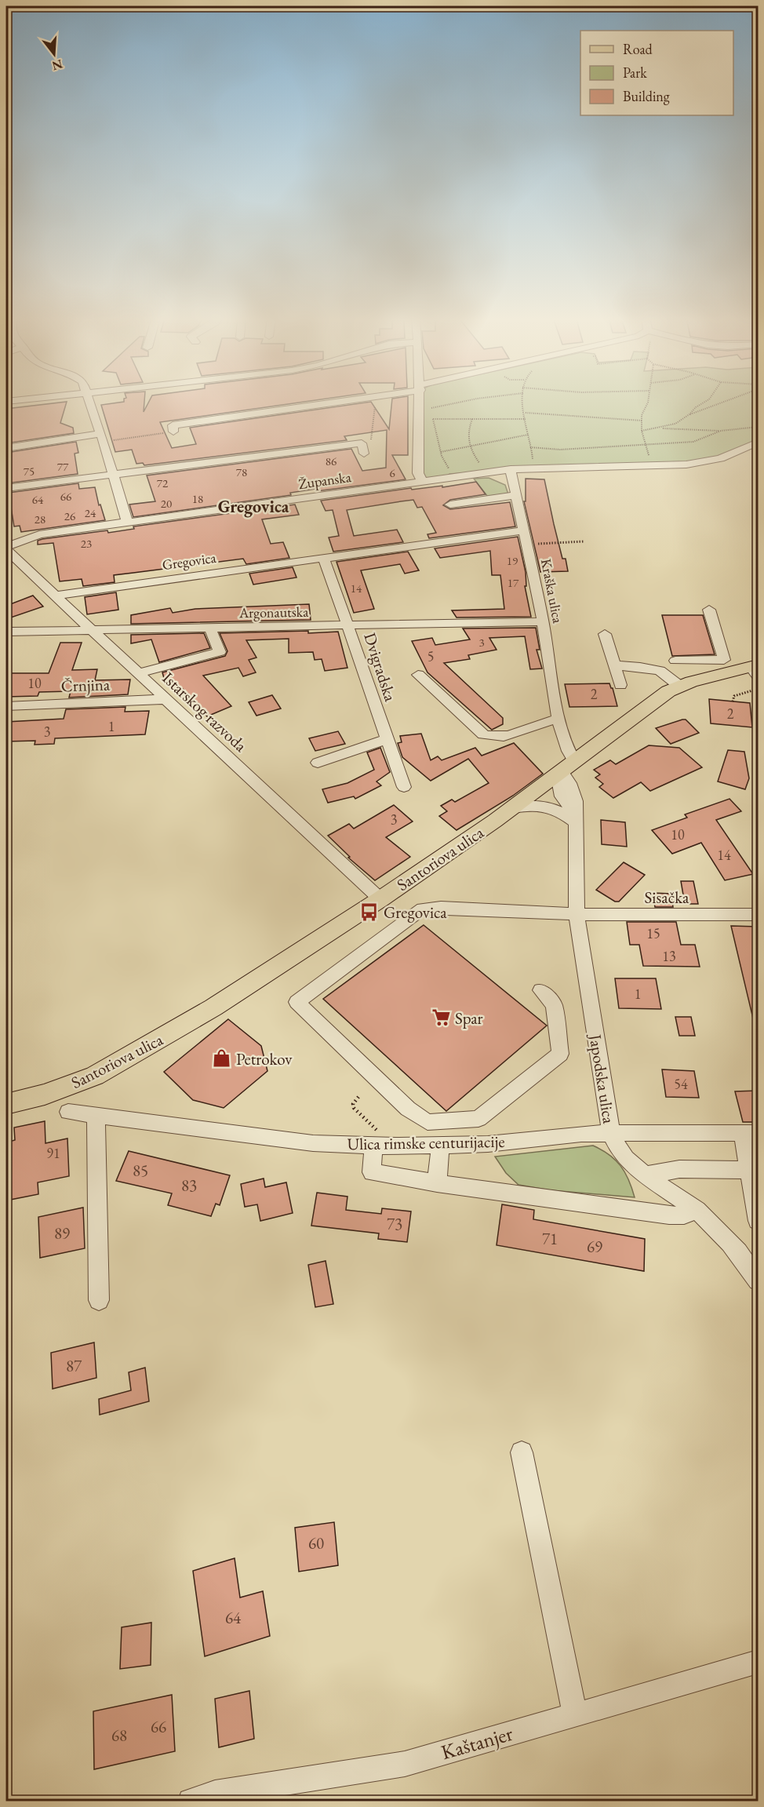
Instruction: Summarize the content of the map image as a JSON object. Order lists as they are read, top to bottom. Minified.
{"streets":{"main road":["Santoriova ulica"],"street":["Županska","Gregovica","Kraška ulica","Argonautska","Dvigradska","Črnjina","Istarskog razvoda","Sisačka","Japodska ulica","Ulica rimske centurijacije","Kaštanjer"]},"crossings":[["Županska","Kraška ulica"],["Županska","Istarskog razvoda"],["Gregovica","Kraška ulica"],["Gregovica","Dvigradska"],["Gregovica","Istarskog razvoda"],["Kraška ulica","Argonautska"],["Kraška ulica","Santoriova ulica"],["Argonautska","Dvigradska"],["Argonautska","Istarskog razvoda"],["Črnjina","Istarskog razvoda"],["Istarskog razvoda","Santoriova ulica"],["Sisačka","Japodska ulica"],["Japodska ulica","Ulica rimske centurijacije"]],"districts":["Gregovica"],"places":{"bus stop":["Gregovica"],"supermarket":["Spar"],"shop":["Petrokov"]},"house_numbers":["86","77","75","78","6","72","66","18","64","20","24","26","28","23","19","17","14","3","5","10","2","2","1","3","3","10","14","15","13","1","54","91","85","83","73","89","71","69","87","60","64","66","68"],"legend":["Road","Park","Building"],"north":"bottom"}
